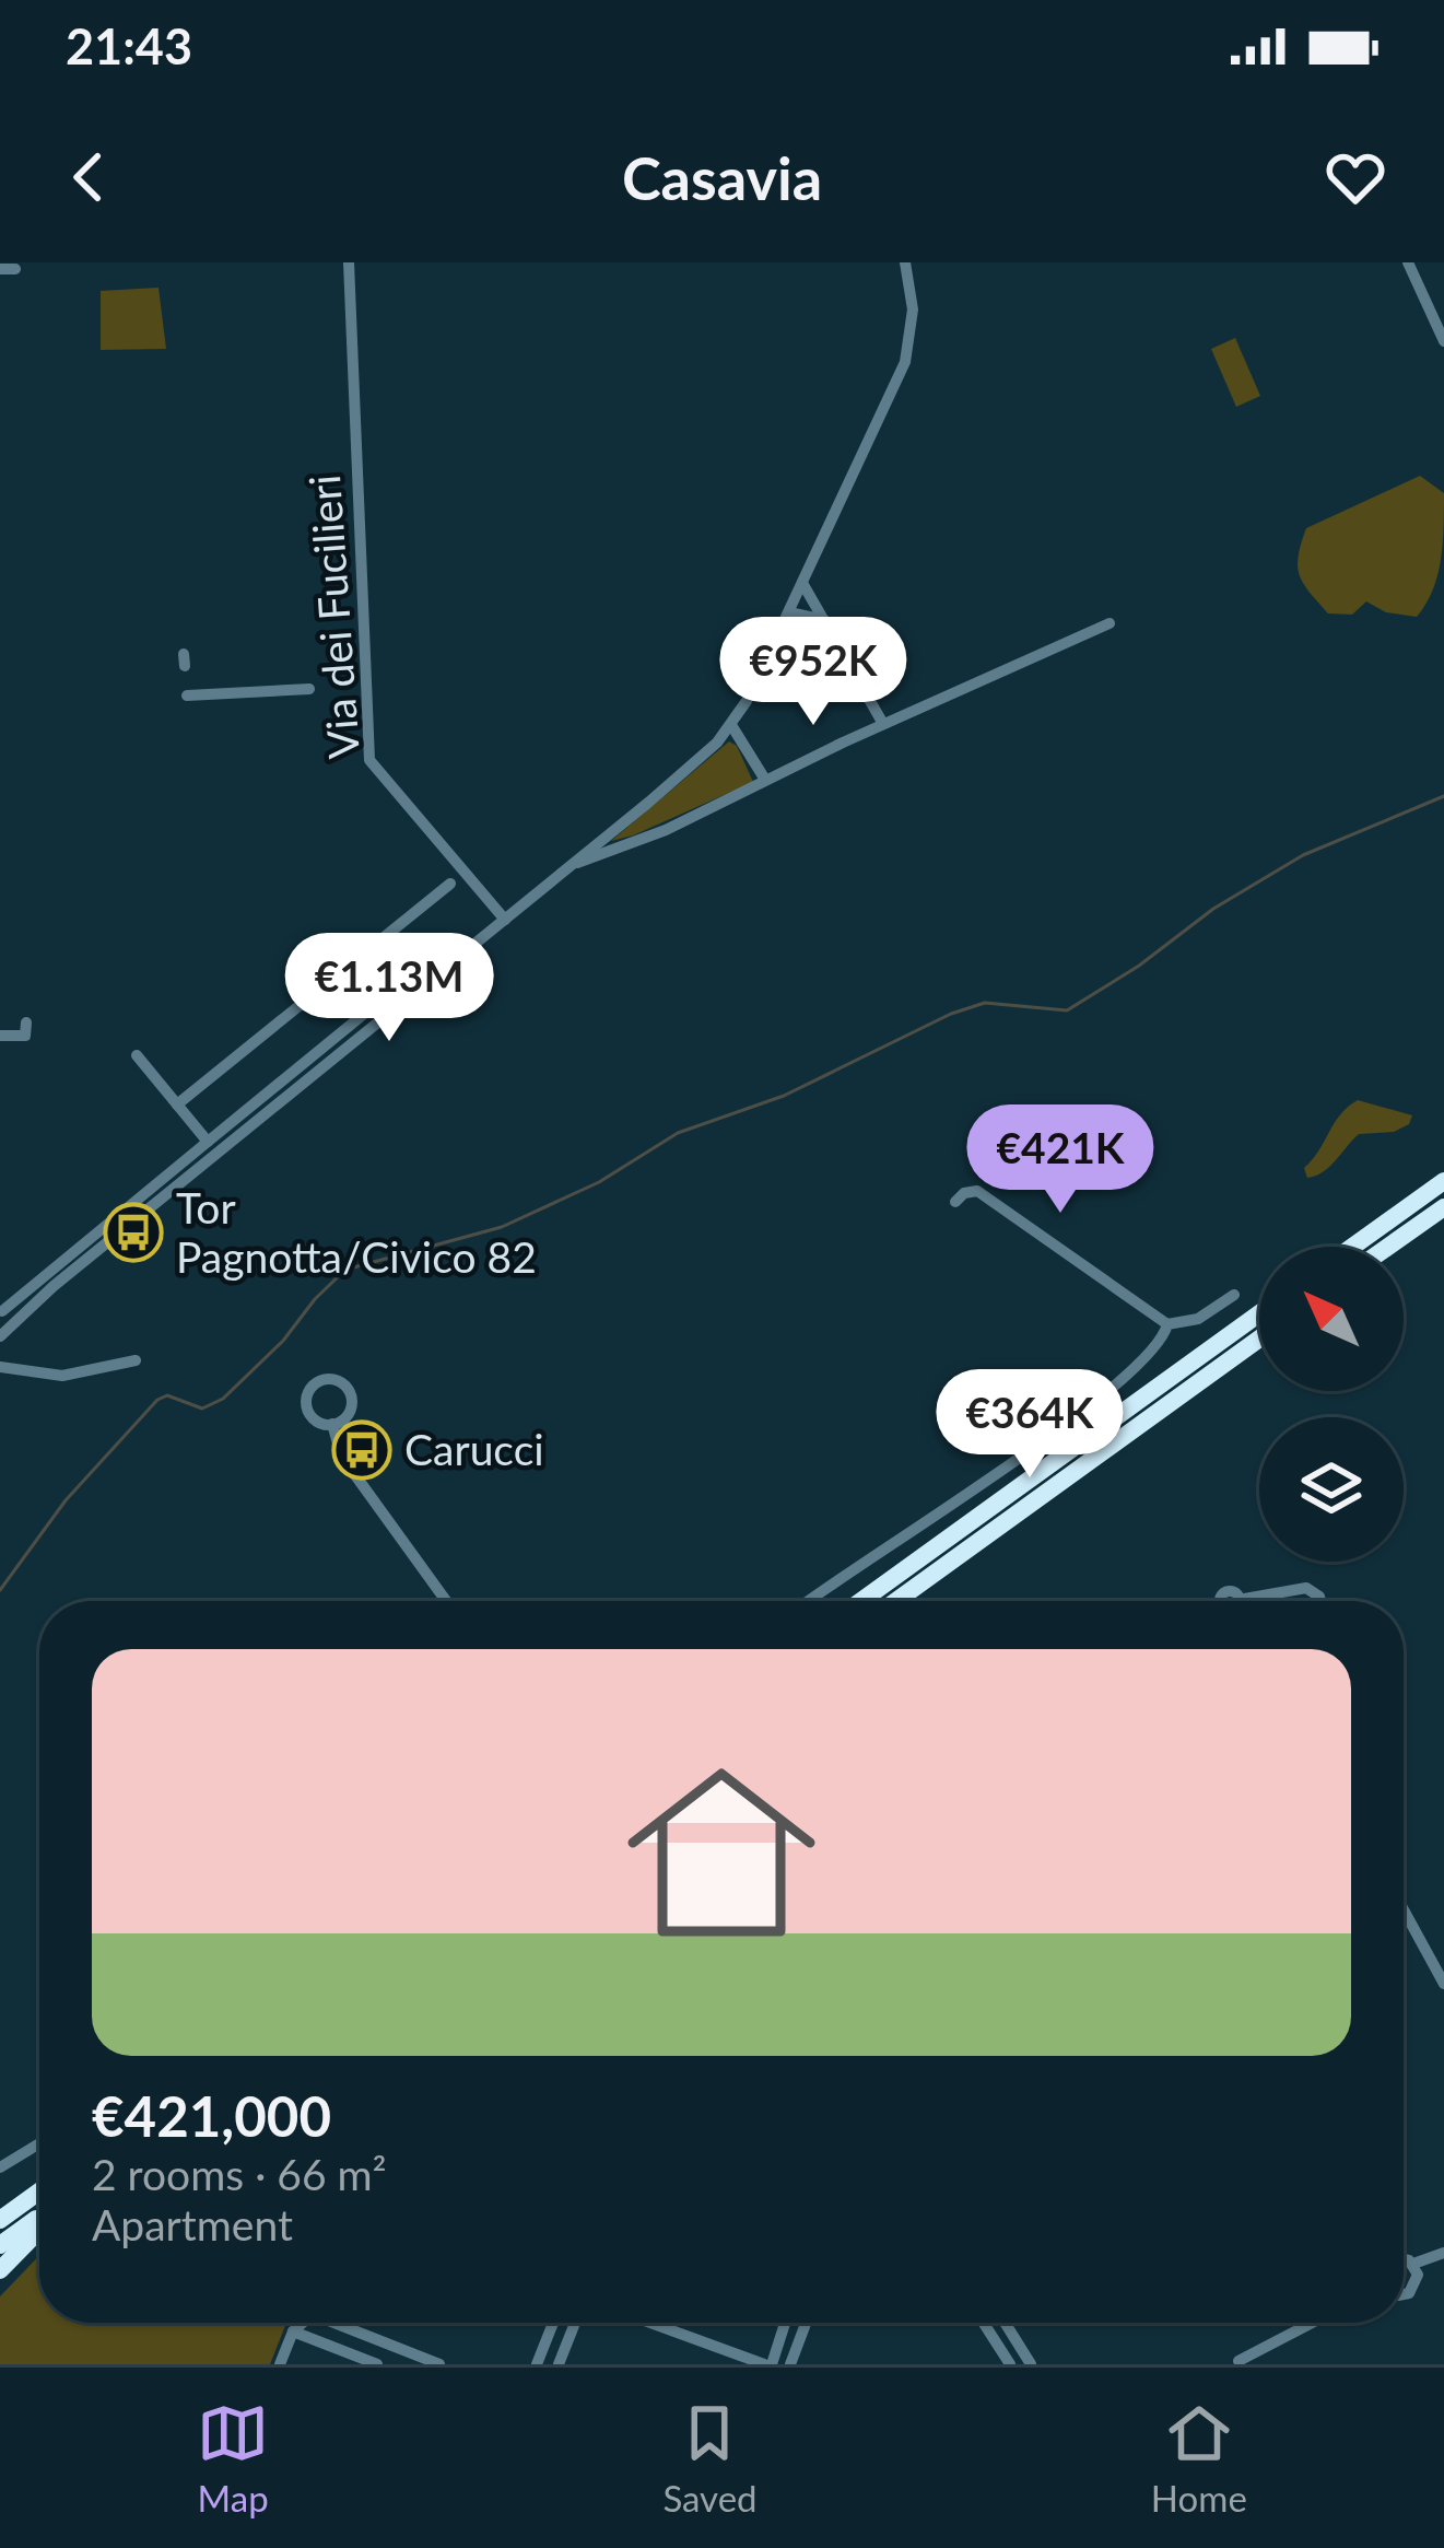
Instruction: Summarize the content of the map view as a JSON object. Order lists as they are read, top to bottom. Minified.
{"streets":{"street":["Via dei Fucilieri"]},"places":{"bus stop":["Tor Pagnotta/Civico 82","Carucci"]},"north":"top left","page":{"status":"21:43","header":"Casavia","price":["€952K","€1.13M","€421K","€364K"],"list":[{"name":"€421,000","note":"2 rooms · 66 m² · Apartment"}],"tabs":["Map","Saved","Home"]}}
